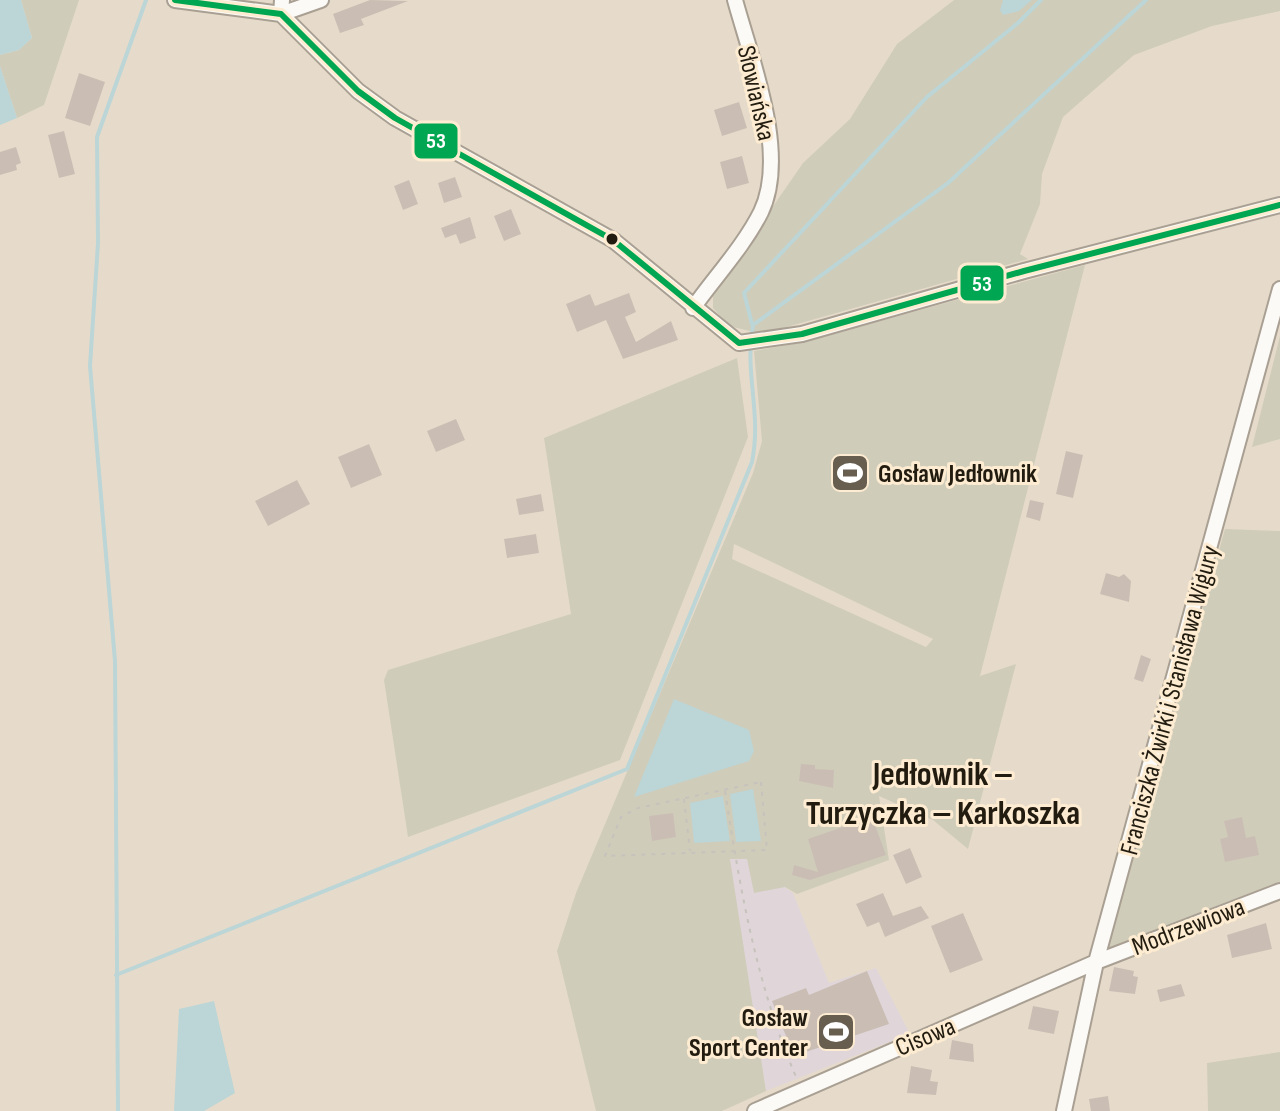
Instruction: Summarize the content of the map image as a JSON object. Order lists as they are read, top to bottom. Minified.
{"streets":{"street":["Słowiańska","Franciszka Żwirki i Stanisława Wigury","Modrzewiowa","Cisowa"]},"crossings":[["Franciszka Żwirki i Stanisława Wigury","Modrzewiowa"],["Franciszka Żwirki i Stanisława Wigury","Cisowa"],["Modrzewiowa","Cisowa"]],"districts":["Jedłownik – Turzyczka – Karkoszka"],"places":{"sports":["Gosław Jedłownik","Gosław Sport Center"]},"lines":["transit line 53"]}
